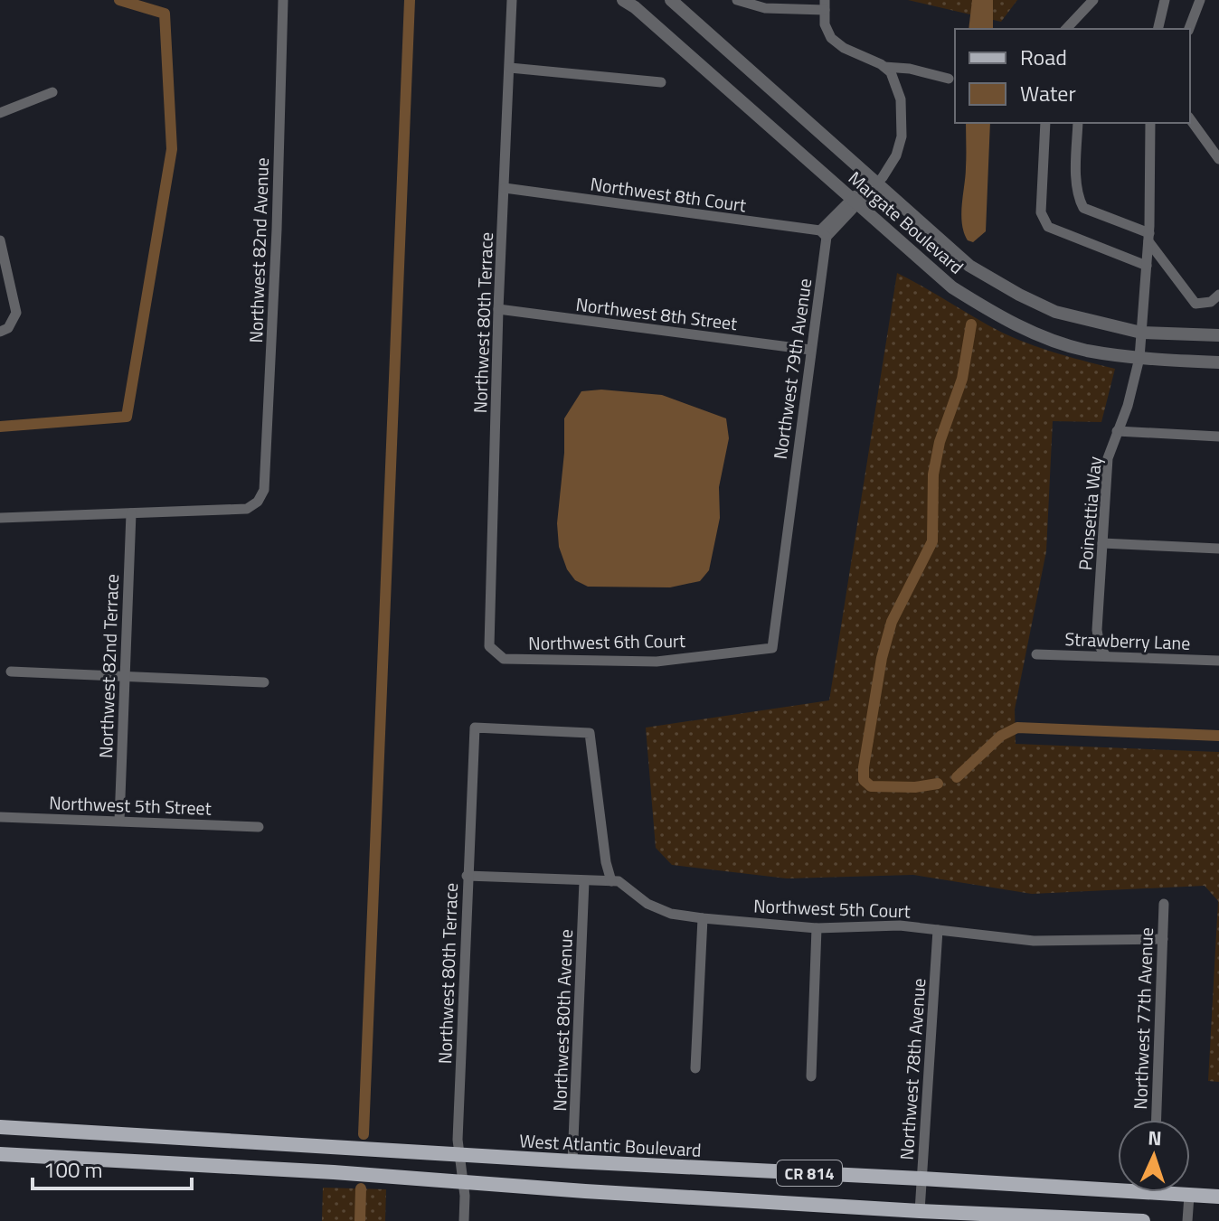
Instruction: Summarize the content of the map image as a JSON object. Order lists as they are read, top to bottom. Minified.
{"streets":{"main road":["West Atlantic Boulevard","CR 814"],"street":["Northwest 8th Court","Margate Boulevard","Northwest 82nd Avenue","Northwest 8th Street","Northwest 80th Terrace","Northwest 79th Avenue","Poinsettia Way","Strawberry Lane","Northwest 6th Court","Northwest 82nd Terrace","Northwest 5th Street","Northwest 5th Court","Northwest 77th Avenue","Northwest 80th Avenue","Northwest 78th Avenue"]},"crossings":[["Northwest 8th Court","Northwest 80th Terrace"],["Northwest 8th Court","Northwest 79th Avenue"],["Margate Boulevard","Poinsettia Way"],["Northwest 82nd Avenue","Northwest 82nd Terrace"],["Northwest 8th Street","Northwest 80th Terrace"],["Northwest 8th Street","Northwest 79th Avenue"],["Northwest 80th Terrace","Northwest 6th Court"],["Northwest 80th Terrace","Northwest 5th Court"],["Northwest 80th Terrace","West Atlantic Boulevard"],["Northwest 80th Terrace","CR 814"],["Northwest 79th Avenue","Northwest 6th Court"],["Poinsettia Way","Strawberry Lane"],["Northwest 82nd Terrace","Northwest 5th Street"],["Northwest 5th Court","Northwest 77th Avenue"],["Northwest 5th Court","Northwest 78th Avenue"],["Northwest 80th Avenue","West Atlantic Boulevard"],["Northwest 78th Avenue","West Atlantic Boulevard"],["Northwest 78th Avenue","CR 814"]],"legend":["Road","Water"],"scale_bar":"100 m","north":"top"}
